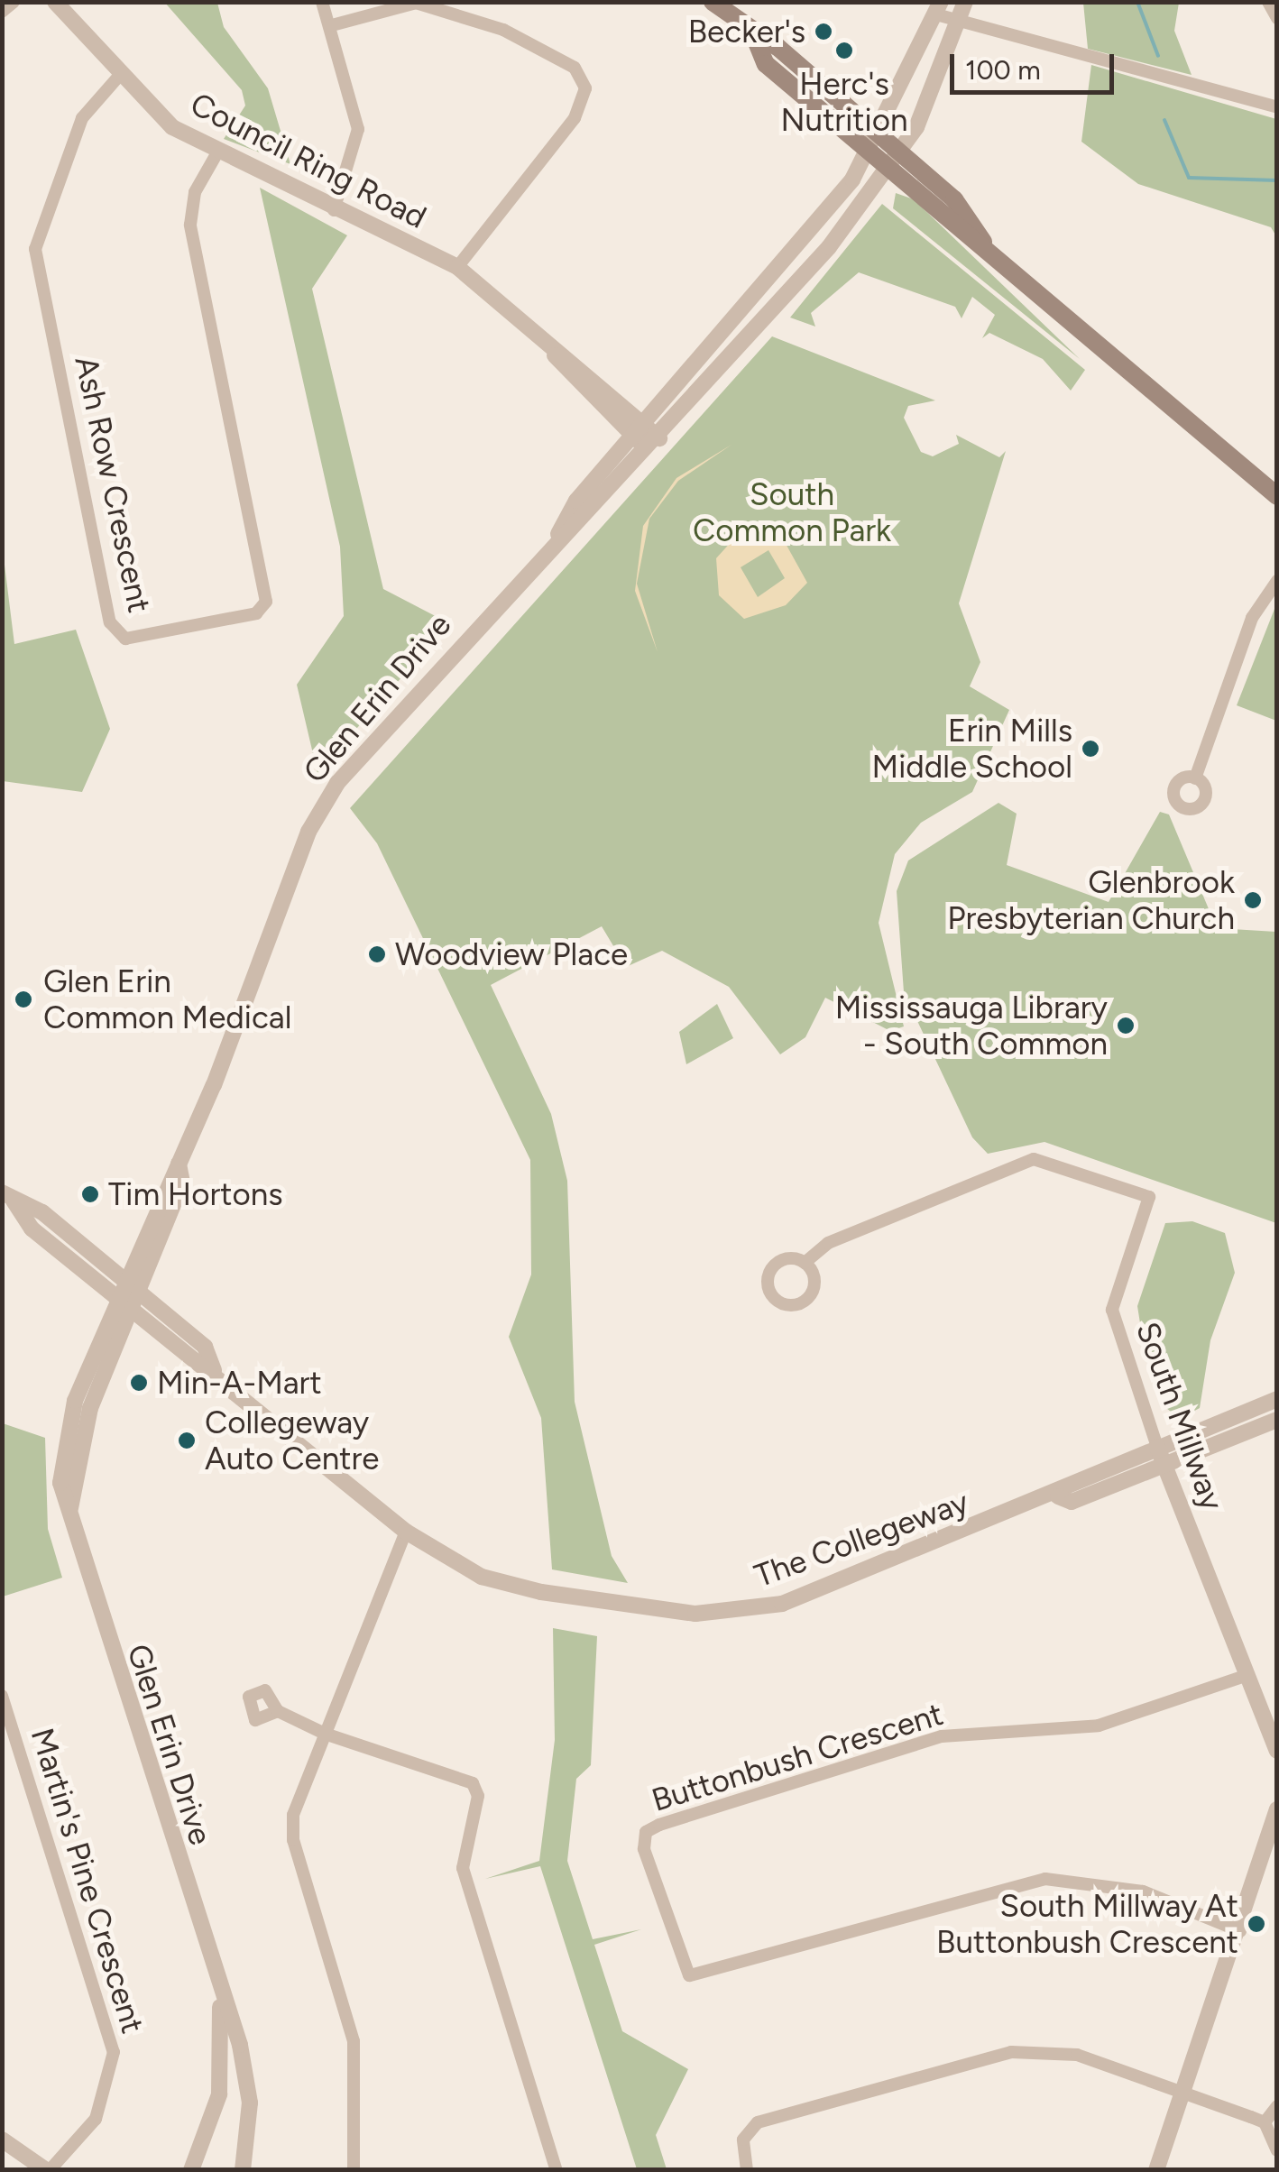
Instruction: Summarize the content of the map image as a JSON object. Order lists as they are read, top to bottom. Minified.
{"streets":{"street":["Council Ring Road","Ash Row Crescent","Glen Erin Drive","South Millway","The Collegeway","Buttonbush Crescent","Martin's Pine Crescent"]},"crossings":[["Council Ring Road","Ash Row Crescent"],["Council Ring Road","Glen Erin Drive"],["Glen Erin Drive","The Collegeway"],["South Millway","The Collegeway"],["South Millway","Buttonbush Crescent"]],"parks":["South Common Park"],"places":["Becker's","Herc's Nutrition","Erin Mills Middle School","Glenbrook Presbyterian Church","Woodview Place","Glen Erin Common Medical","Mississauga Library - South Common","Tim Hortons","Min-A-Mart","Collegeway Auto Centre","South Millway At Buttonbush Crescent"],"scale_bar":"100 m"}
